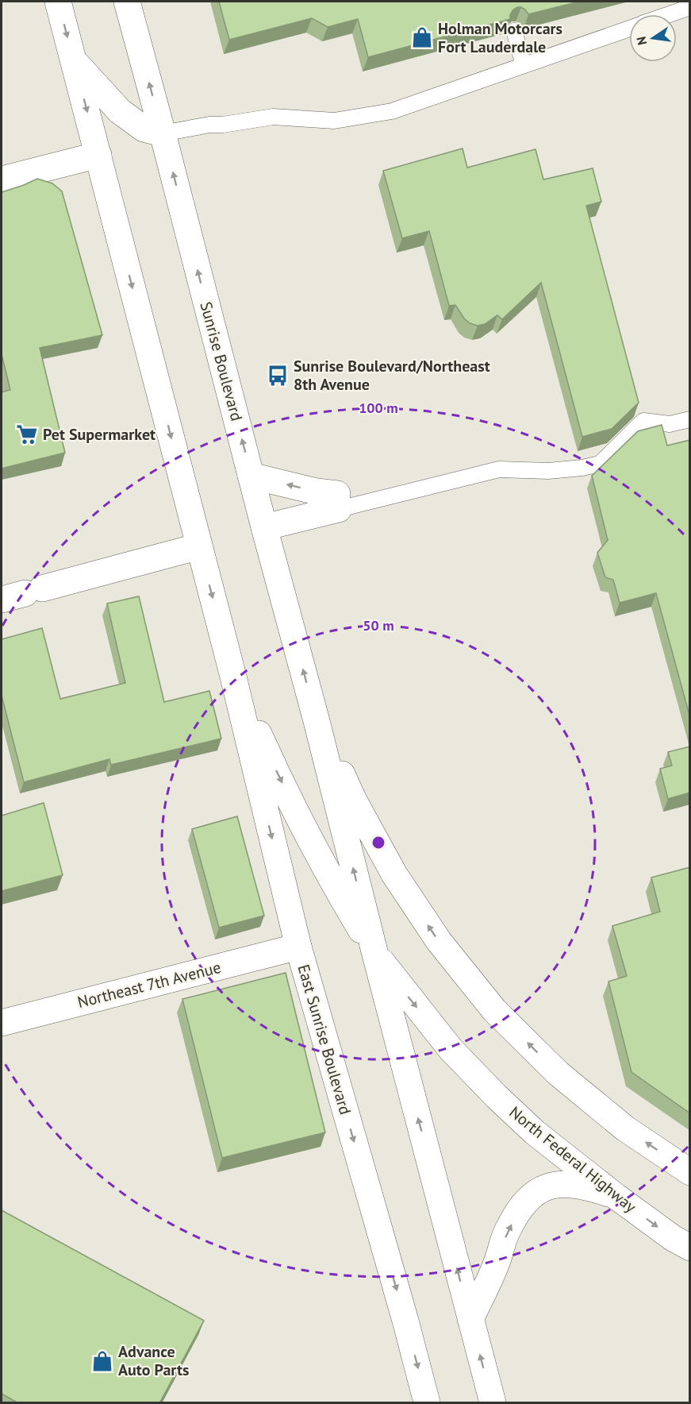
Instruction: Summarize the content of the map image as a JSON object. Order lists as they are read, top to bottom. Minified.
{"streets":{"main road":["Sunrise Boulevard","Northeast 7th Avenue","East Sunrise Boulevard","North Federal Highway"]},"crossings":[["Northeast 7th Avenue","East Sunrise Boulevard"]],"places":{"shop":["Holman Motorcars Fort Lauderdale","Advance Auto Parts"],"bus stop":["Sunrise Boulevard/Northeast 8th Avenue"],"supermarket":["Pet Supermarket"]},"north":"left","rings":["100 m","50 m"]}
